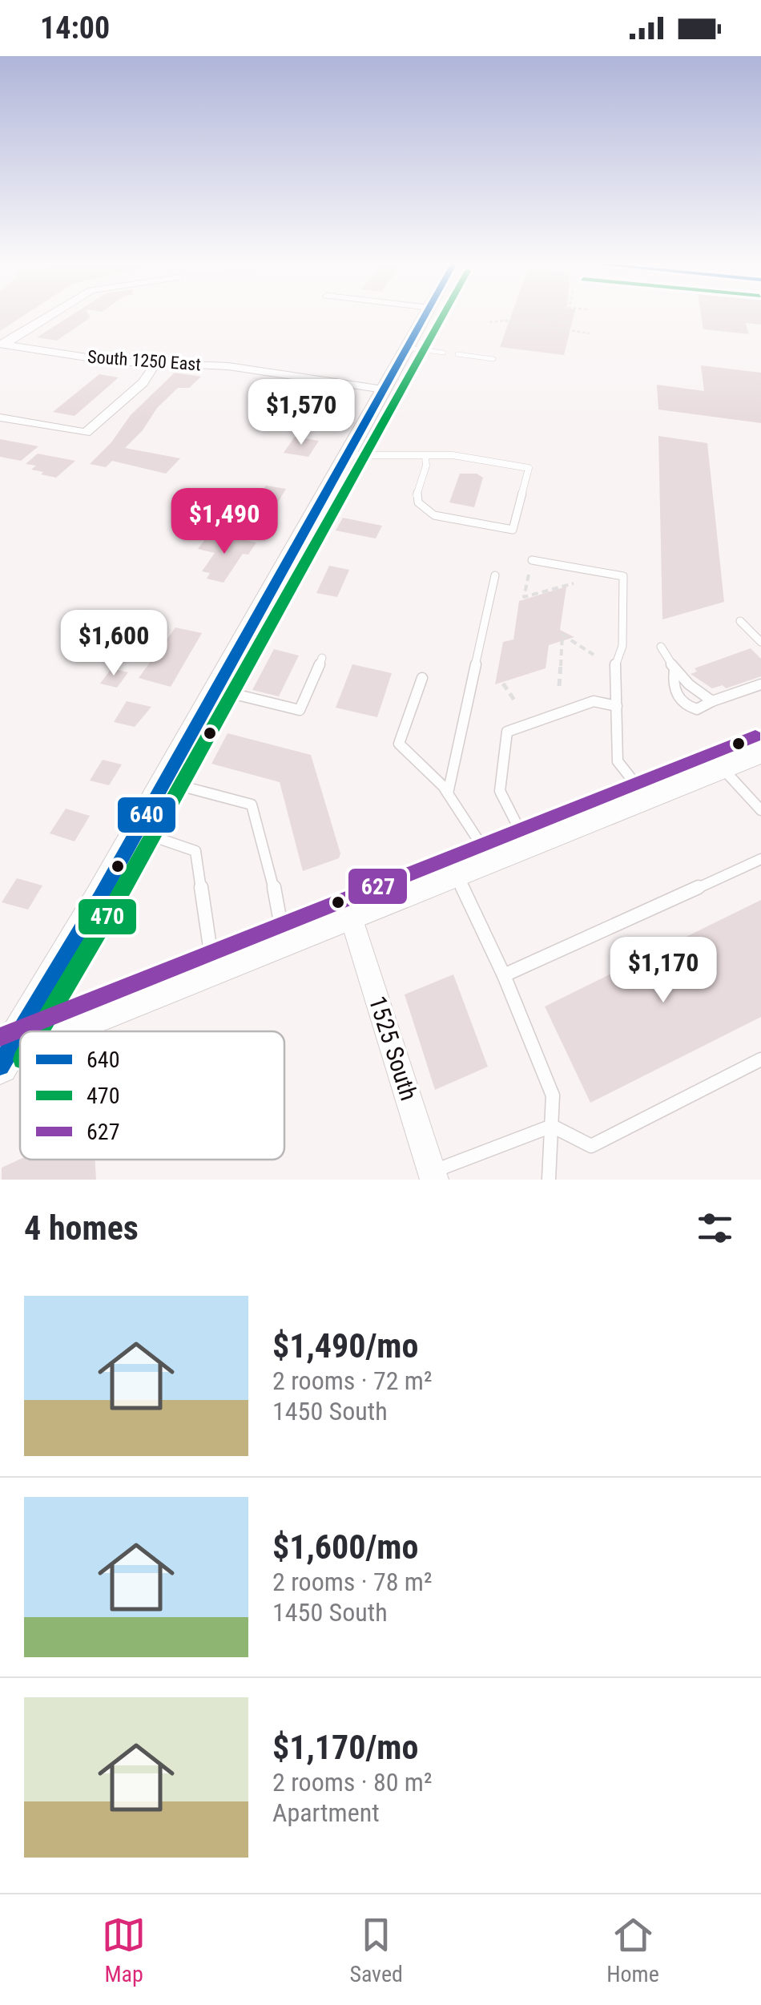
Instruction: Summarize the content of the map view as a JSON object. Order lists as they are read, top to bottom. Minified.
{"streets":{"street":["South 1250 East","1525 South"]},"lines":["transit line 640","transit line 470","transit line 627"],"legend":["640","470","627"],"page":{"status":"14:00","price":["$1,570","$1,490","$1,600","$1,170"],"heading":"4 homes","list":[{"name":"$1,490/mo","note":"2 rooms · 72 m² · 1450 South"},{"name":"$1,600/mo","note":"2 rooms · 78 m² · 1450 South"},{"name":"$1,170/mo","note":"2 rooms · 80 m² · Apartment"}],"tabs":["Map","Saved","Home"]}}
